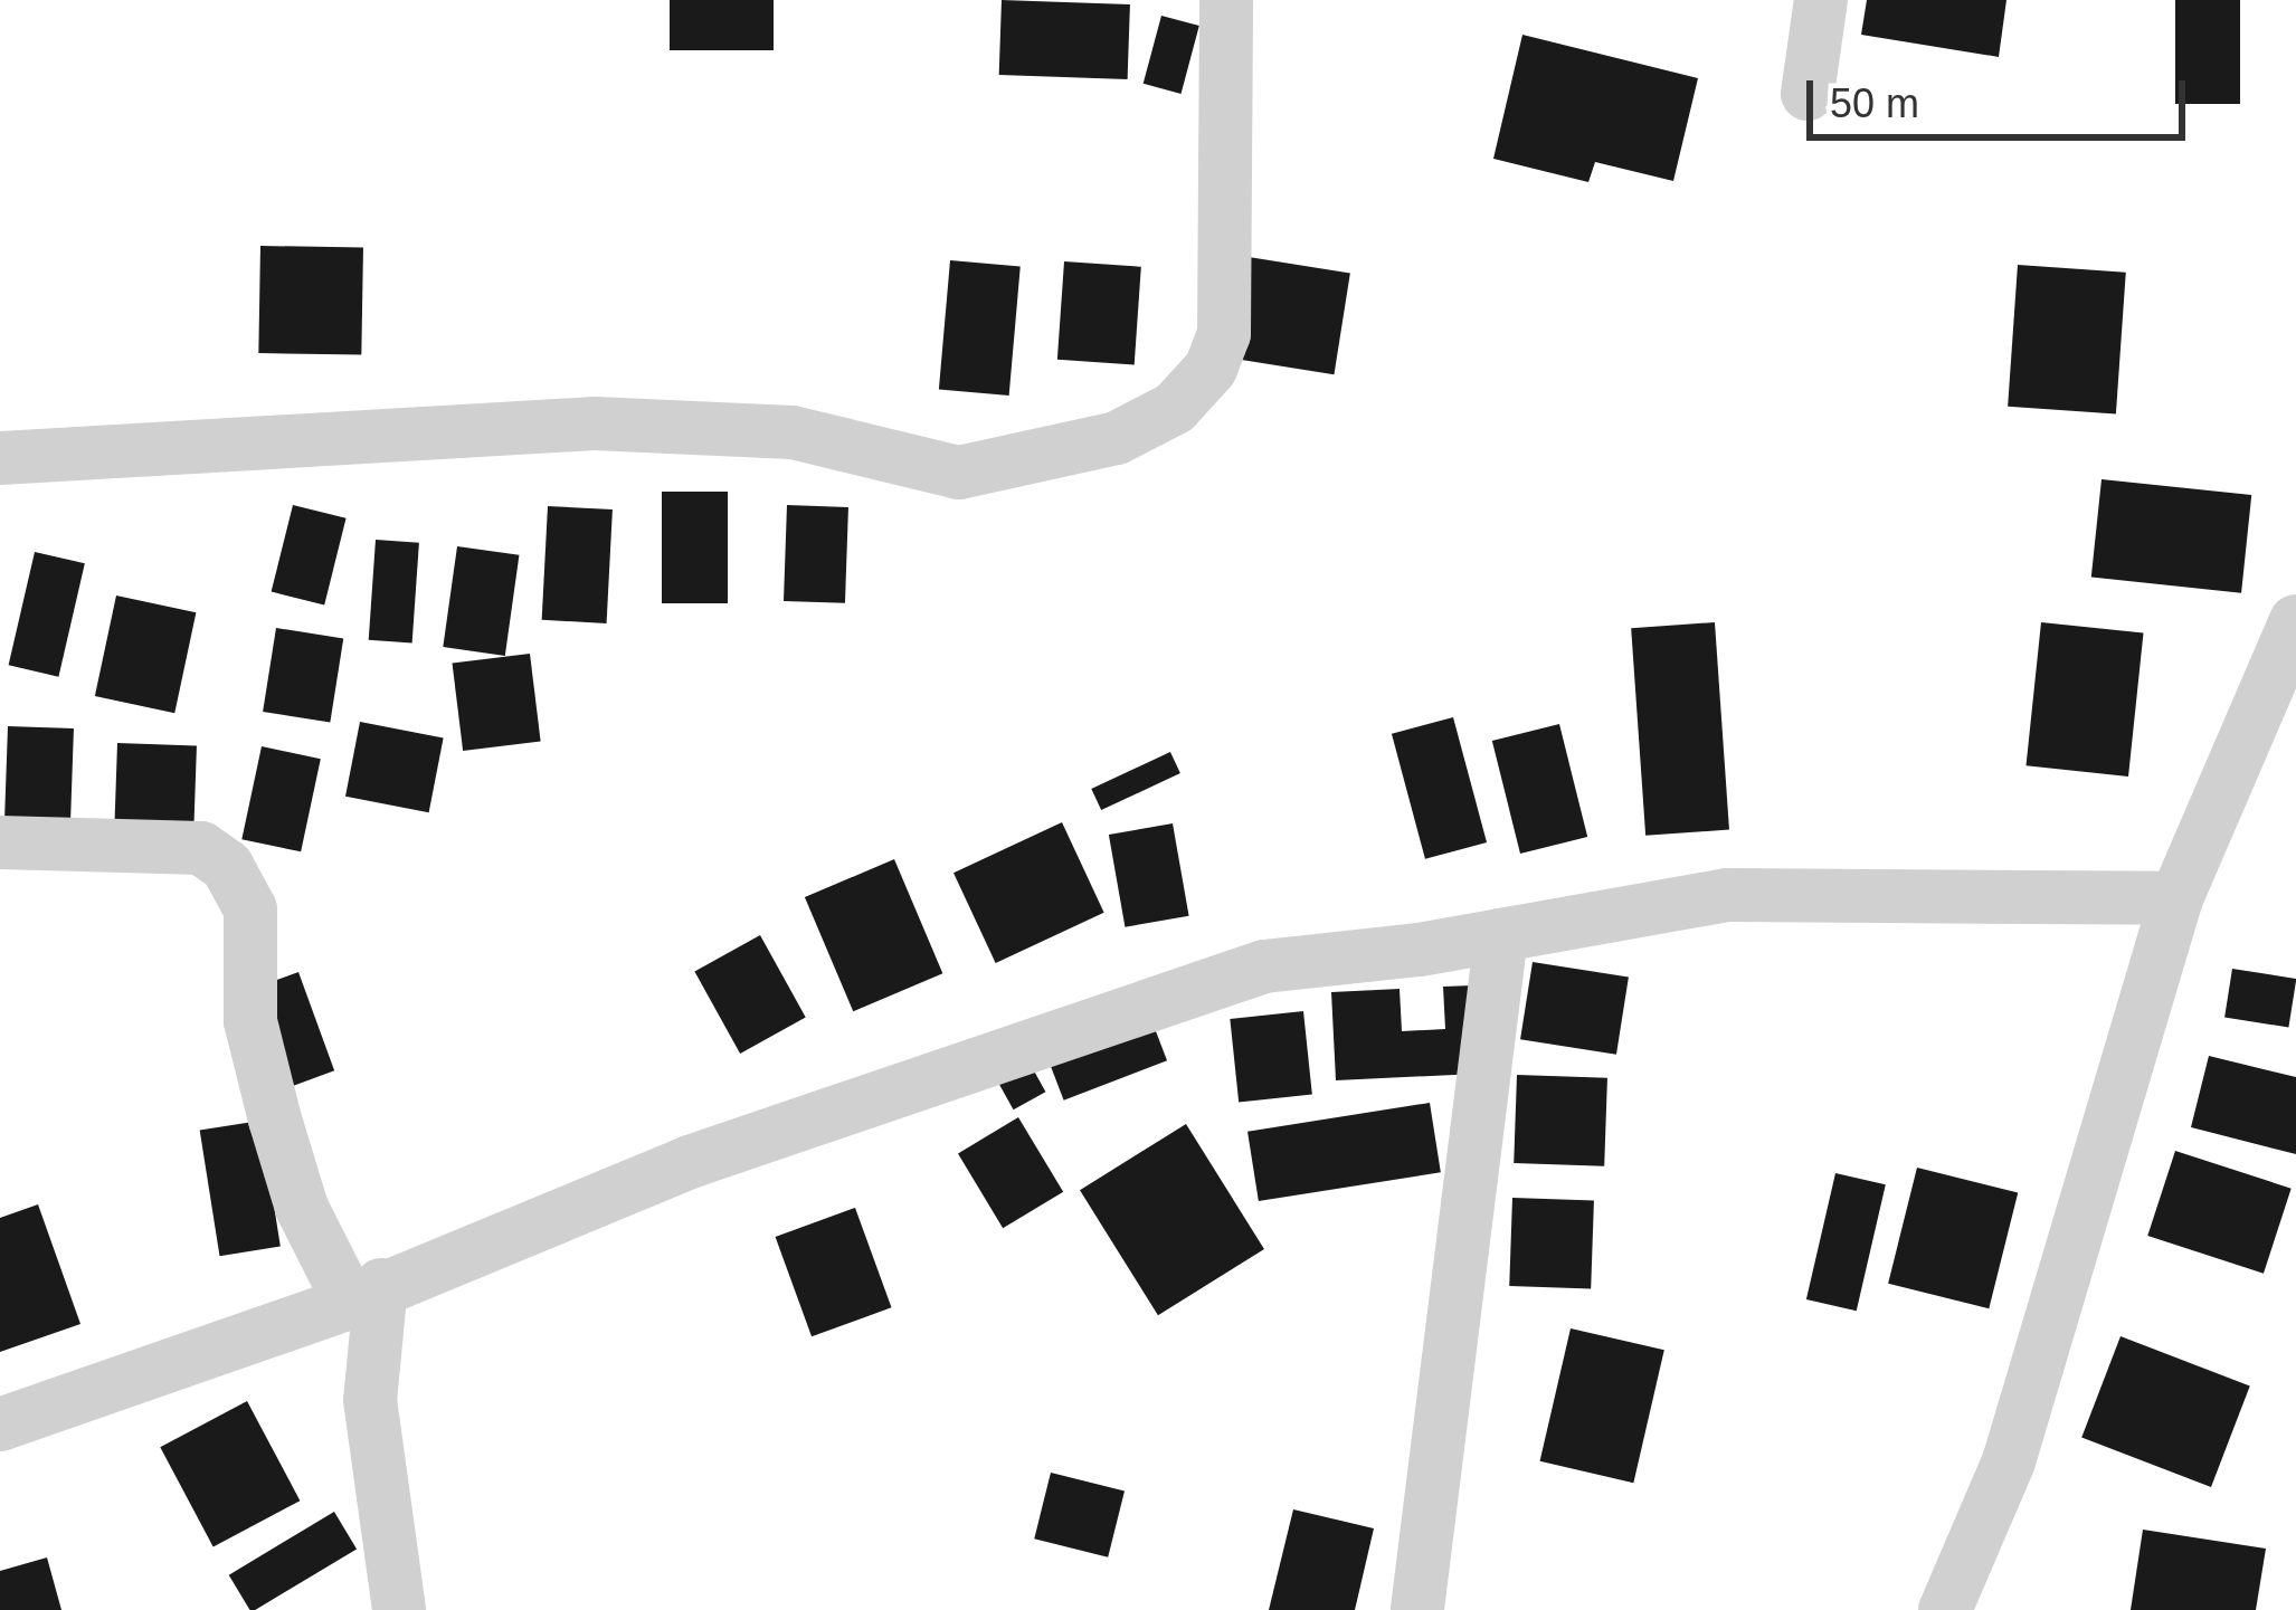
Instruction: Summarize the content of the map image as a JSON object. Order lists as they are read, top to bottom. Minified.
{"scale_bar":"50 m"}
